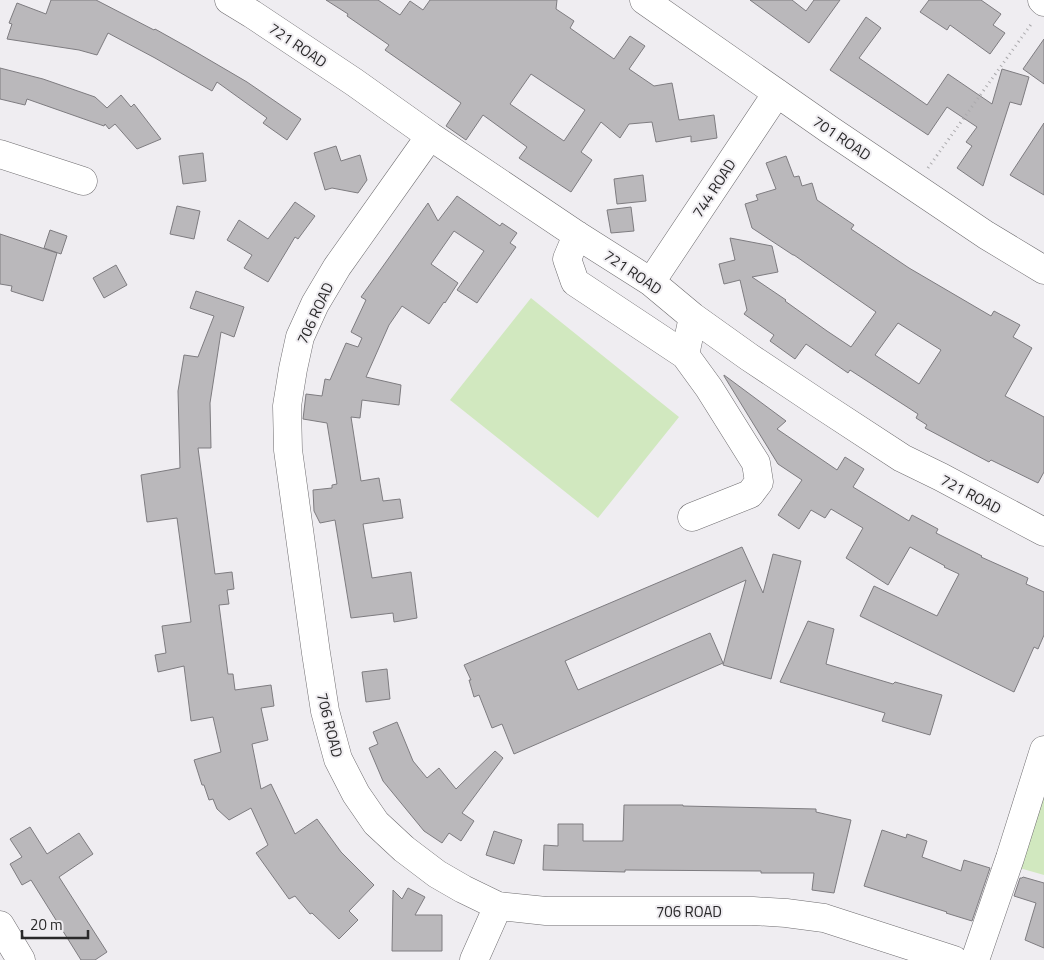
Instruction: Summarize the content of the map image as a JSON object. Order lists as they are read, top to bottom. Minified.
{"streets":{"street":["721 ROAD","701 ROAD","744 ROAD","706 ROAD"]},"crossings":[["721 ROAD","744 ROAD"],["721 ROAD","706 ROAD"],["701 ROAD","744 ROAD"]],"scale_bar":"20 m"}
